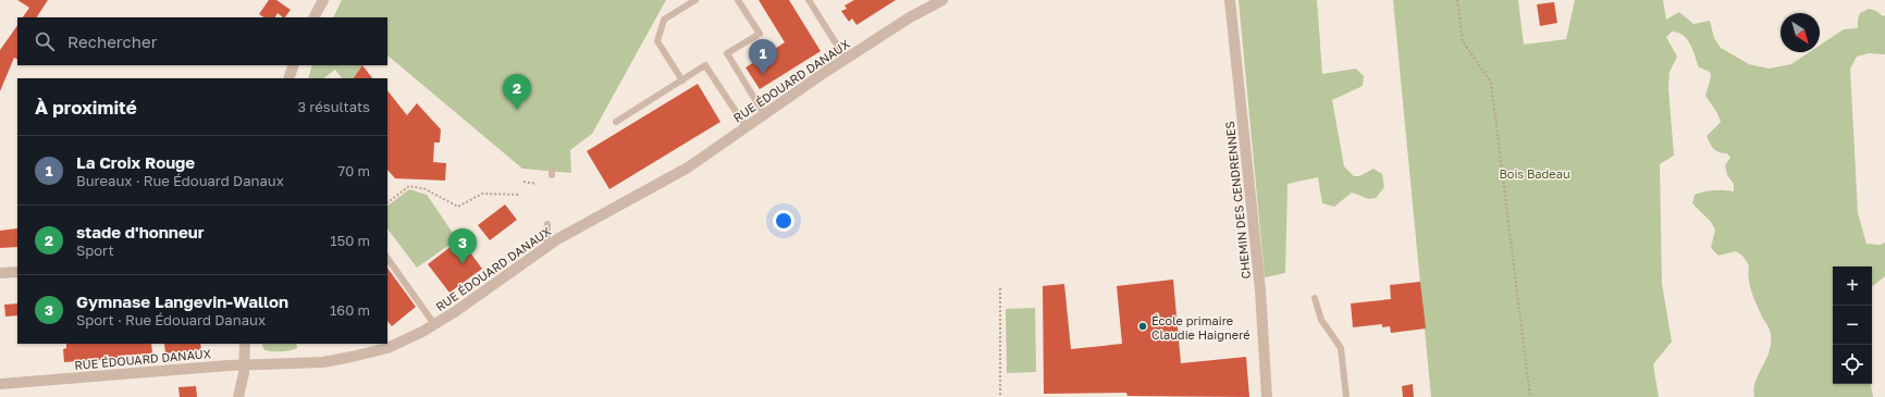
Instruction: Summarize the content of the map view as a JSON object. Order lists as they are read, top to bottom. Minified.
{"streets":{"street":["RUE ÉDOUARD DANAUX","CHEMIN DES CENDRENNES"]},"parks":["Bois Badeau"],"places":["École primaire Claudie Haigneré"],"north":"bottom right","page":{"search":"Rechercher","pins":["1","2","3"],"heading":["À proximité","3 résultats"],"list":[{"mark":"1","name":"La Croix Rouge","note":"Bureaux · Rue Édouard Danaux","value":"70 m"},{"mark":"2","name":"stade d'honneur","note":"Sport","value":"150 m"},{"mark":"3","name":"Gymnase Langevin-Wallon","note":"Sport · Rue Édouard Danaux","value":"160 m"}],"map_buttons":["+","−"]}}
